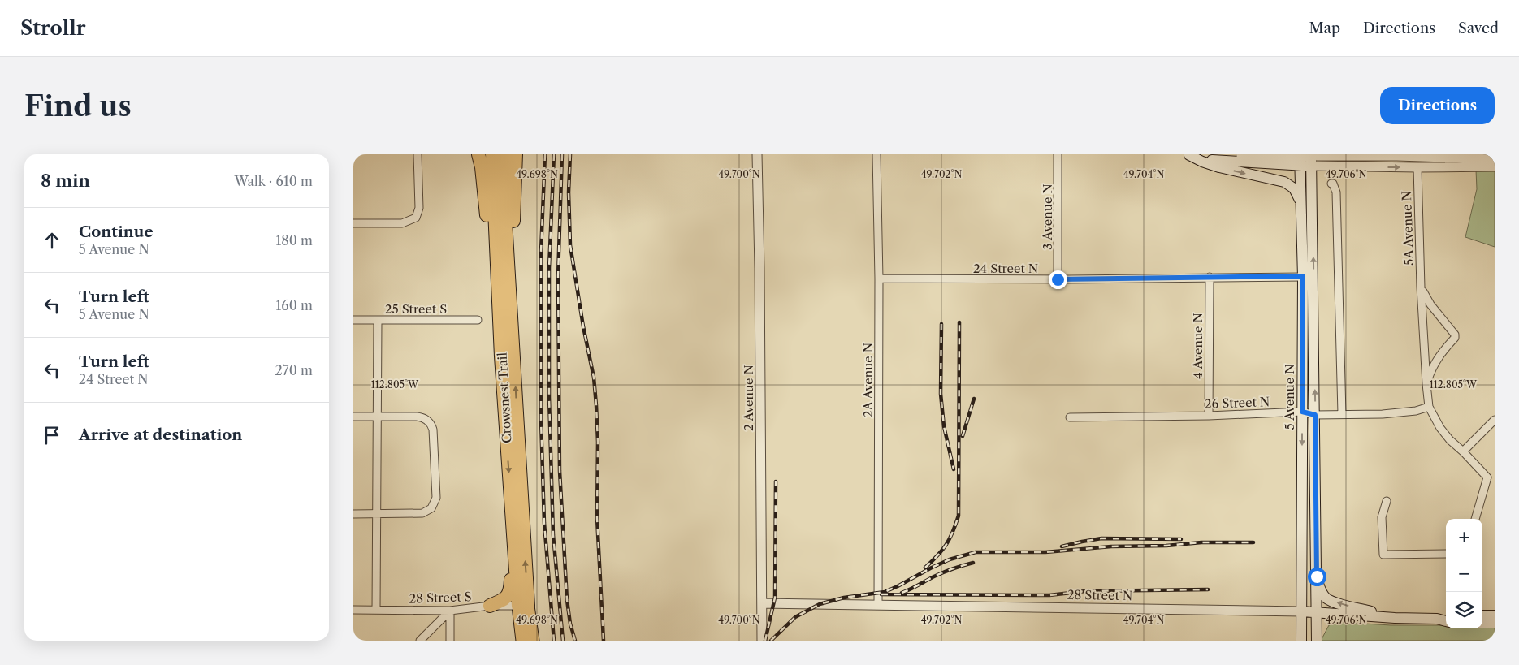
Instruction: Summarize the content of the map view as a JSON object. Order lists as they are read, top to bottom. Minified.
{"streets":{"highway":["Crowsnest Trail"],"main road":["5 Avenue N","28 Street N"],"street":["3 Avenue N","5A Avenue N","24 Street N","25 Street S","4 Avenue N","2A Avenue N","2 Avenue N","26 Street N","28 Street S"]},"crossings":[["3 Avenue N","24 Street N"],["5A Avenue N","26 Street N"],["24 Street N","4 Avenue N"],["24 Street N","2A Avenue N"],["24 Street N","5 Avenue N"],["4 Avenue N","26 Street N"],["2A Avenue N","28 Street N"],["5 Avenue N","26 Street N"],["5 Avenue N","28 Street N"],["Crowsnest Trail","28 Street S"],["2 Avenue N","28 Street N"]],"page":{"header":"Strollr","nav":["Map","Directions","Saved"],"buttons":"Directions","title":"Find us","heading":["8 min","Walk · 610 m"],"list":[["Continue","5 Avenue N","180 m"],["Turn left","5 Avenue N","160 m"],["Turn left","24 Street N","270 m"],"Arrive at destination"],"map_buttons":["+","−"]},"coordinates":["49.698°N","49.700°N","49.702°N","49.704°N","49.706°N","112.805°W"]}
